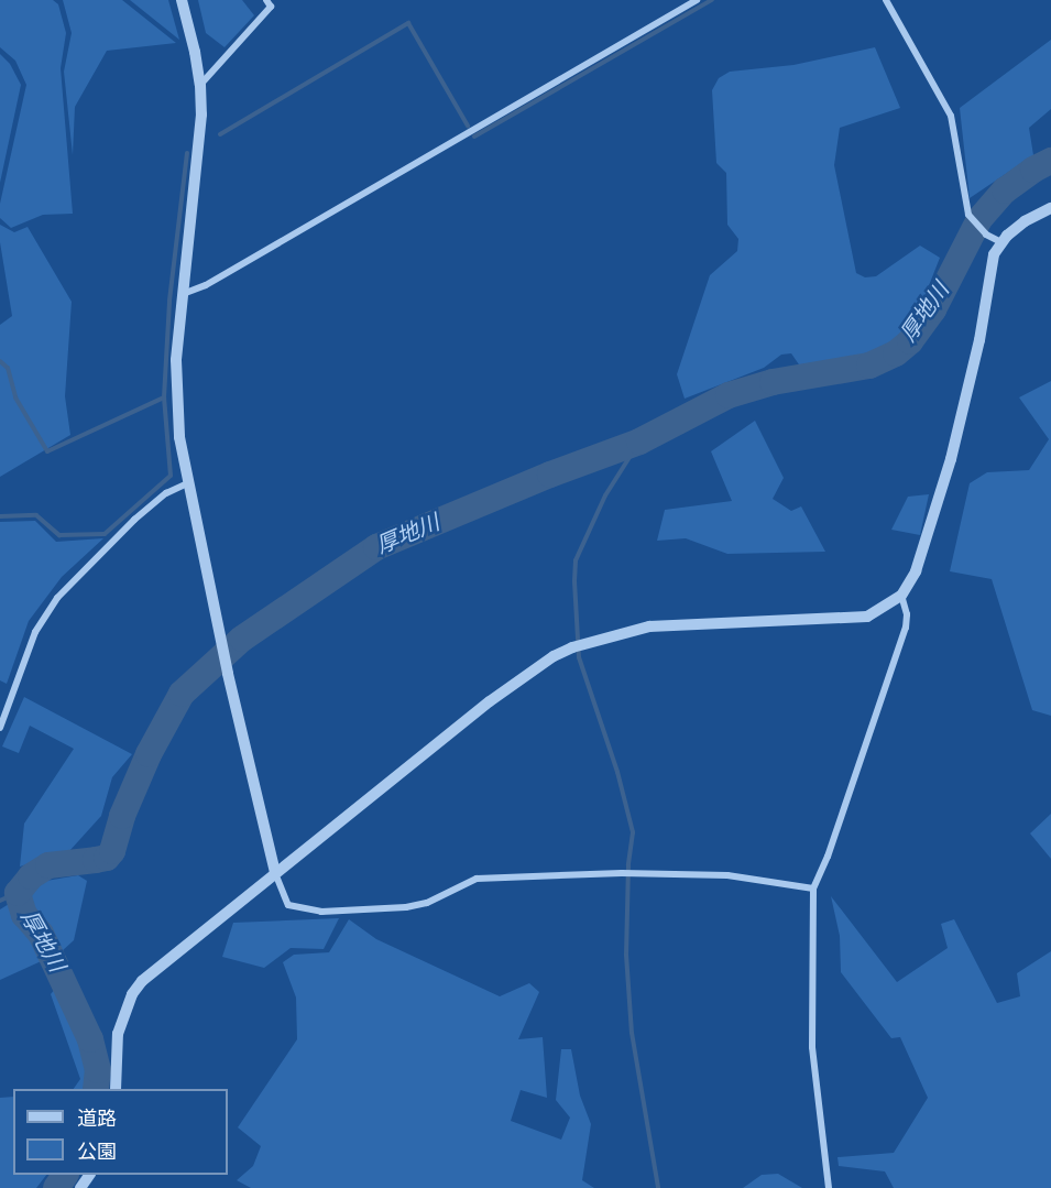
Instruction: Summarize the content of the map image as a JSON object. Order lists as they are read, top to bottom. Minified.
{"water":["厚地川"],"legend":["道路","公園"]}
